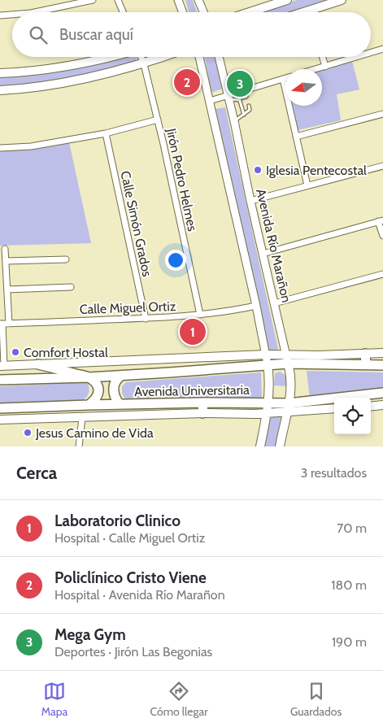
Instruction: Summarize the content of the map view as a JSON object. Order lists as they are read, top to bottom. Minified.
{"streets":{"main road":["Avenida Río Marañon","Avenida Universitaria"],"street":["Jirón Pedro Helmes","Calle Simón Grados","Calle Miguel Ortiz"]},"crossings":[["Jirón Pedro Helmes","Calle Miguel Ortiz"],["Calle Simón Grados","Calle Miguel Ortiz"],["Avenida Río Marañon","Avenida Universitaria"]],"places":["Iglesia Pentecostal","Comfort Hostal","Jesus Camino de Vida"],"north":"left","page":{"search":"Buscar aquí","pins":["2","3","1"],"heading":["Cerca","3 resultados"],"list":[{"mark":"1","name":"Laboratorio Clinico","note":"Hospital · Calle Miguel Ortiz","value":"70 m"},{"mark":"2","name":"Policlínico Cristo Viene","note":"Hospital · Avenida Río Marañon","value":"180 m"},{"mark":"3","name":"Mega Gym","note":"Deportes · Jirón Las Begonias","value":"190 m"}],"nav":["Mapa","Cómo llegar","Guardados"]}}
